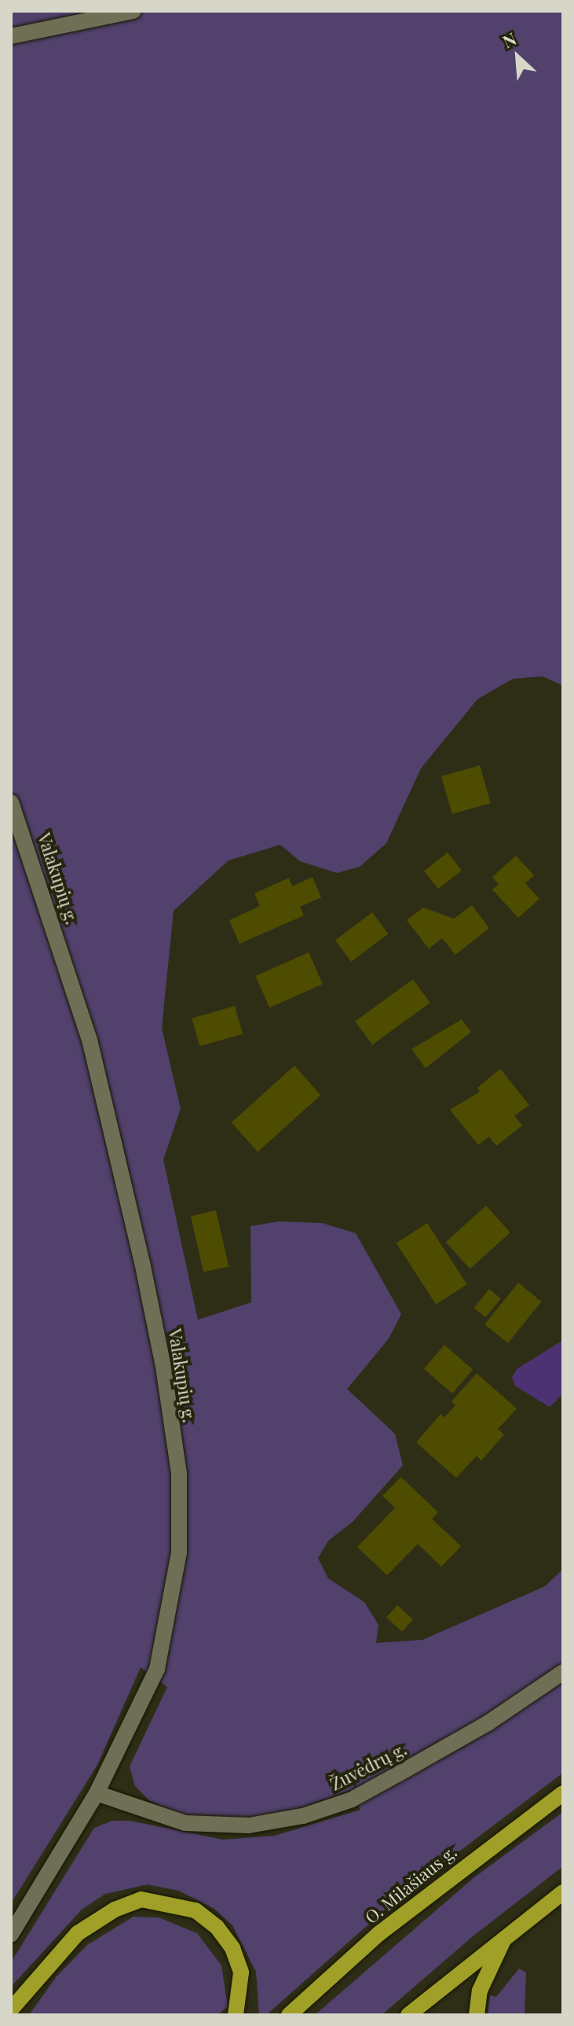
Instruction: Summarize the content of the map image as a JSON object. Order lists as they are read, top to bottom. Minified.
{"streets":{"main road":["O. Milašiaus g."],"street":["Valakupių g.","Žuvėdrų g."]},"crossings":[["Valakupių g.","Žuvėdrų g."]],"north":"top left"}
